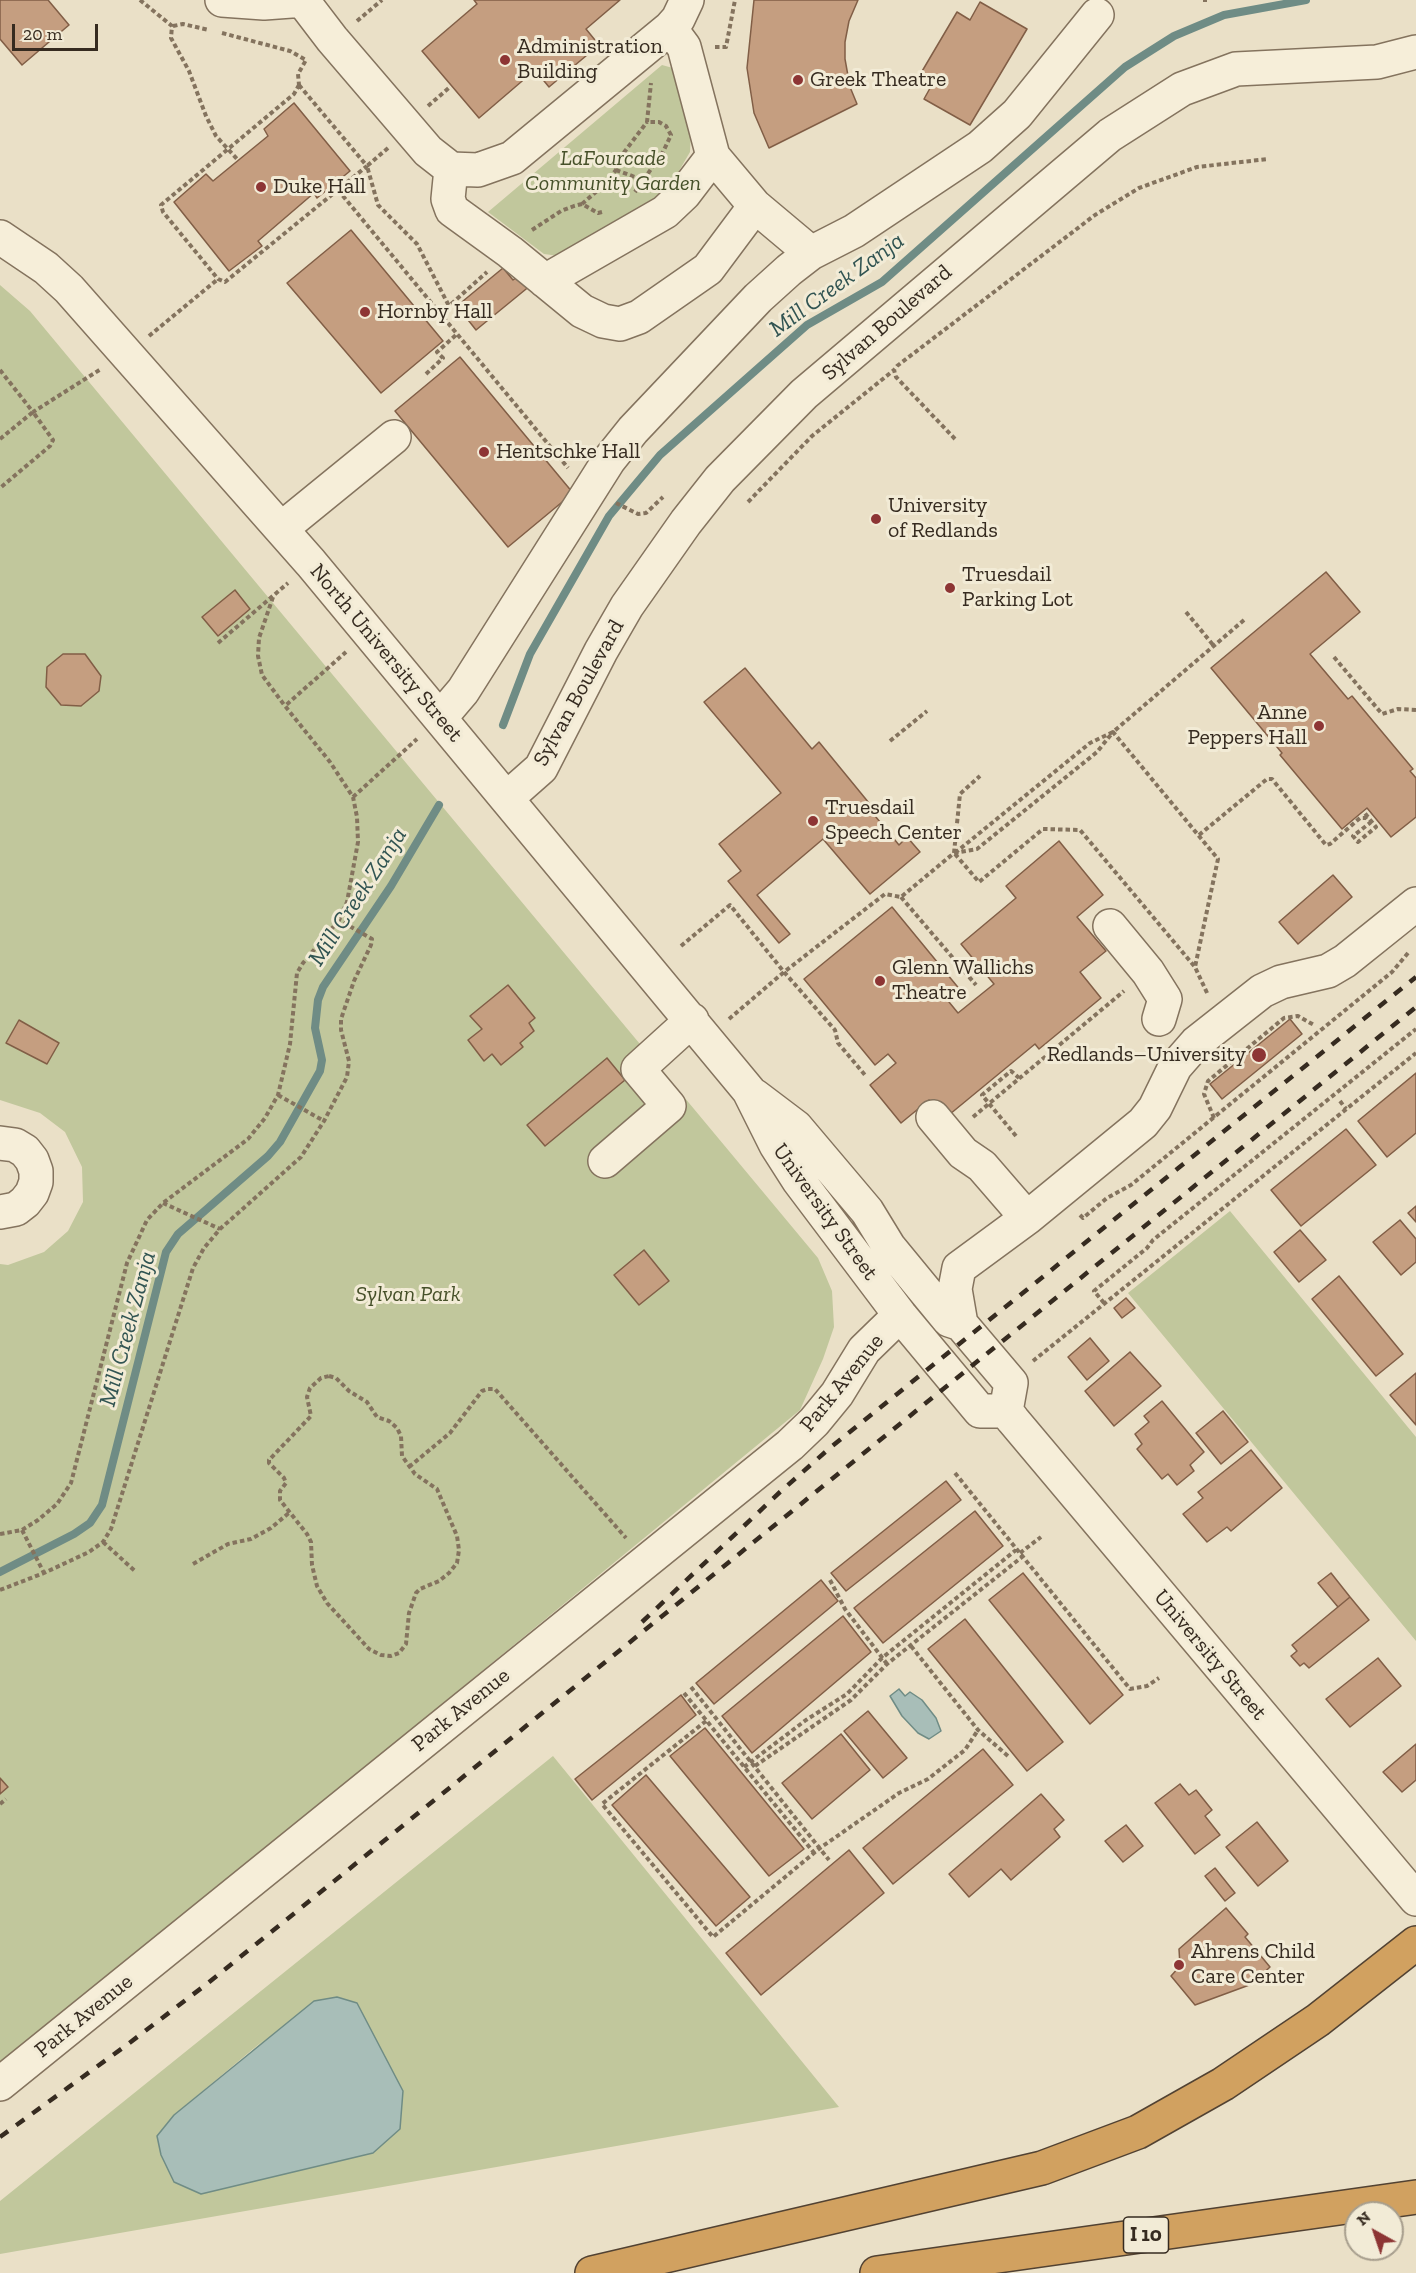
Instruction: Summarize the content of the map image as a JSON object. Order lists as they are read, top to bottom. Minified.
{"streets":{"highway":["I 10"],"street":["Sylvan Boulevard","North University Street","University Street","Park Avenue"]},"crossings":[["Sylvan Boulevard","North University Street"],["North University Street","University Street"],["University Street","Park Avenue"]],"water":["Mill Creek Zanja"],"parks":["LaFourcade Community Garden","Sylvan Park"],"places":["Administration Building","Greek Theatre","Duke Hall","Hornby Hall","Hentschke Hall","University of Redlands","Truesdail Parking Lot","Anne Peppers Hall","Truesdail Speech Center","Glenn Wallichs Theatre","Redlands–University","Ahrens Child Care Center"],"scale_bar":"20 m","north":"top left"}
